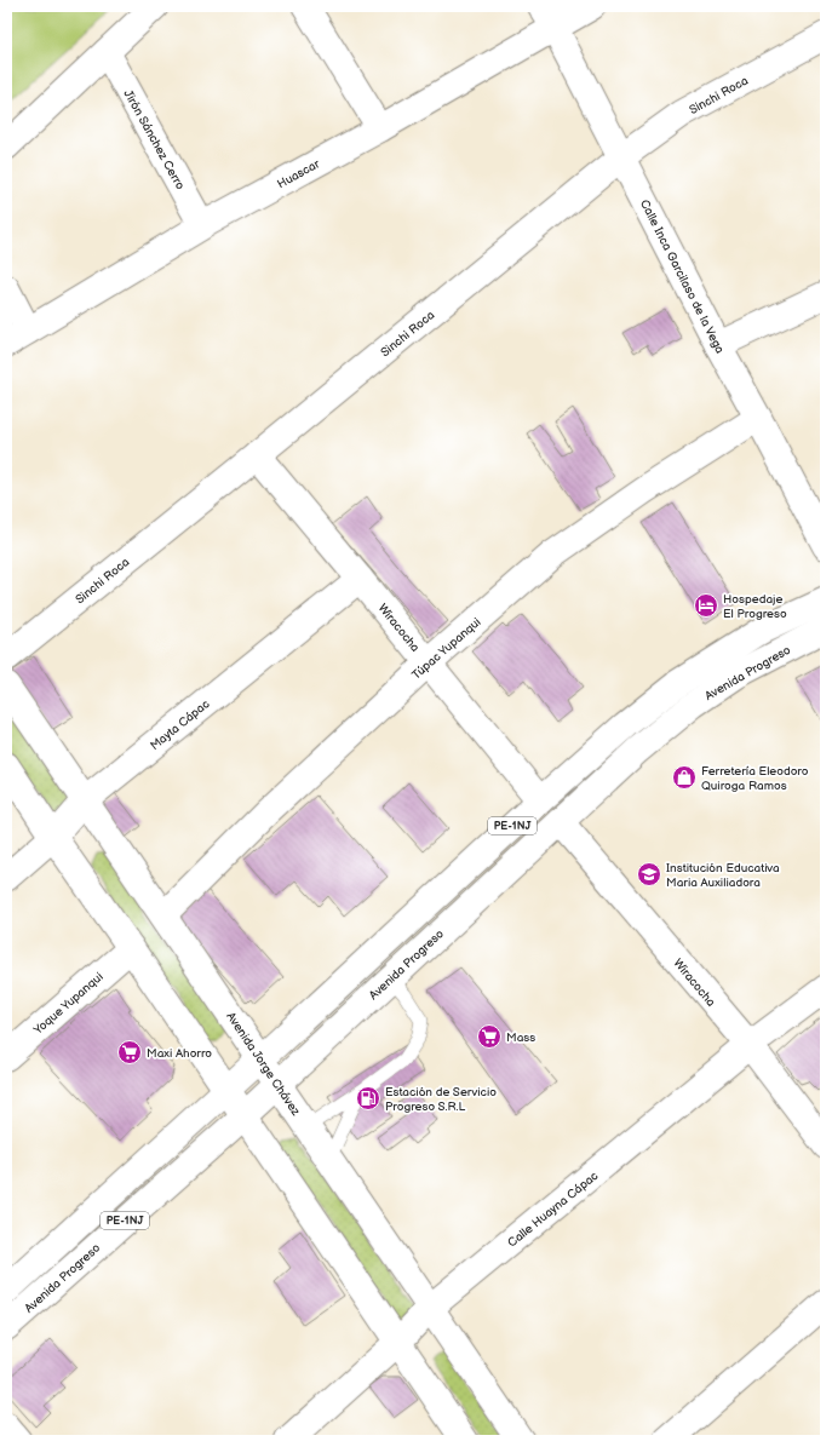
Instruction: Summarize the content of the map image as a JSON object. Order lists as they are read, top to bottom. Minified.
{"streets":{"street":["Sinchi Roca","Jirón Sánchez Cerro","Huascar","Calle Inca Garcilaso de la Vega","Wiracocha","Túpac Yupanqui","Avenida Progreso","Mayta Cápac","PE-1NJ","Yoque Yupanqui","Avenida Jorge Chávez","Calle Huayna Cápac"]},"crossings":[["Sinchi Roca","Calle Inca Garcilaso de la Vega"],["Sinchi Roca","Wiracocha"],["Jirón Sánchez Cerro","Huascar"],["Huascar","Calle Inca Garcilaso de la Vega"],["Calle Inca Garcilaso de la Vega","Túpac Yupanqui"],["Wiracocha","Túpac Yupanqui"],["Wiracocha","Avenida Progreso"],["Wiracocha","Mayta Cápac"],["Wiracocha","PE-1NJ"],["Wiracocha","Calle Huayna Cápac"],["Túpac Yupanqui","Avenida Jorge Chávez"],["Avenida Progreso","Avenida Jorge Chávez"],["Mayta Cápac","Avenida Jorge Chávez"],["PE-1NJ","Avenida Jorge Chávez"],["Avenida Jorge Chávez","Calle Huayna Cápac"]],"places":{"hotel":["Hospedaje El Progreso"],"shop":["Ferretería Eleodoro Quiroga Ramos"],"school or university":["Institución Educativa Maria Auxiliadora"],"supermarket":["Mass","Maxi Ahorro"],"fuel station":["Estación de Servicio Progreso S.R.L"]}}
